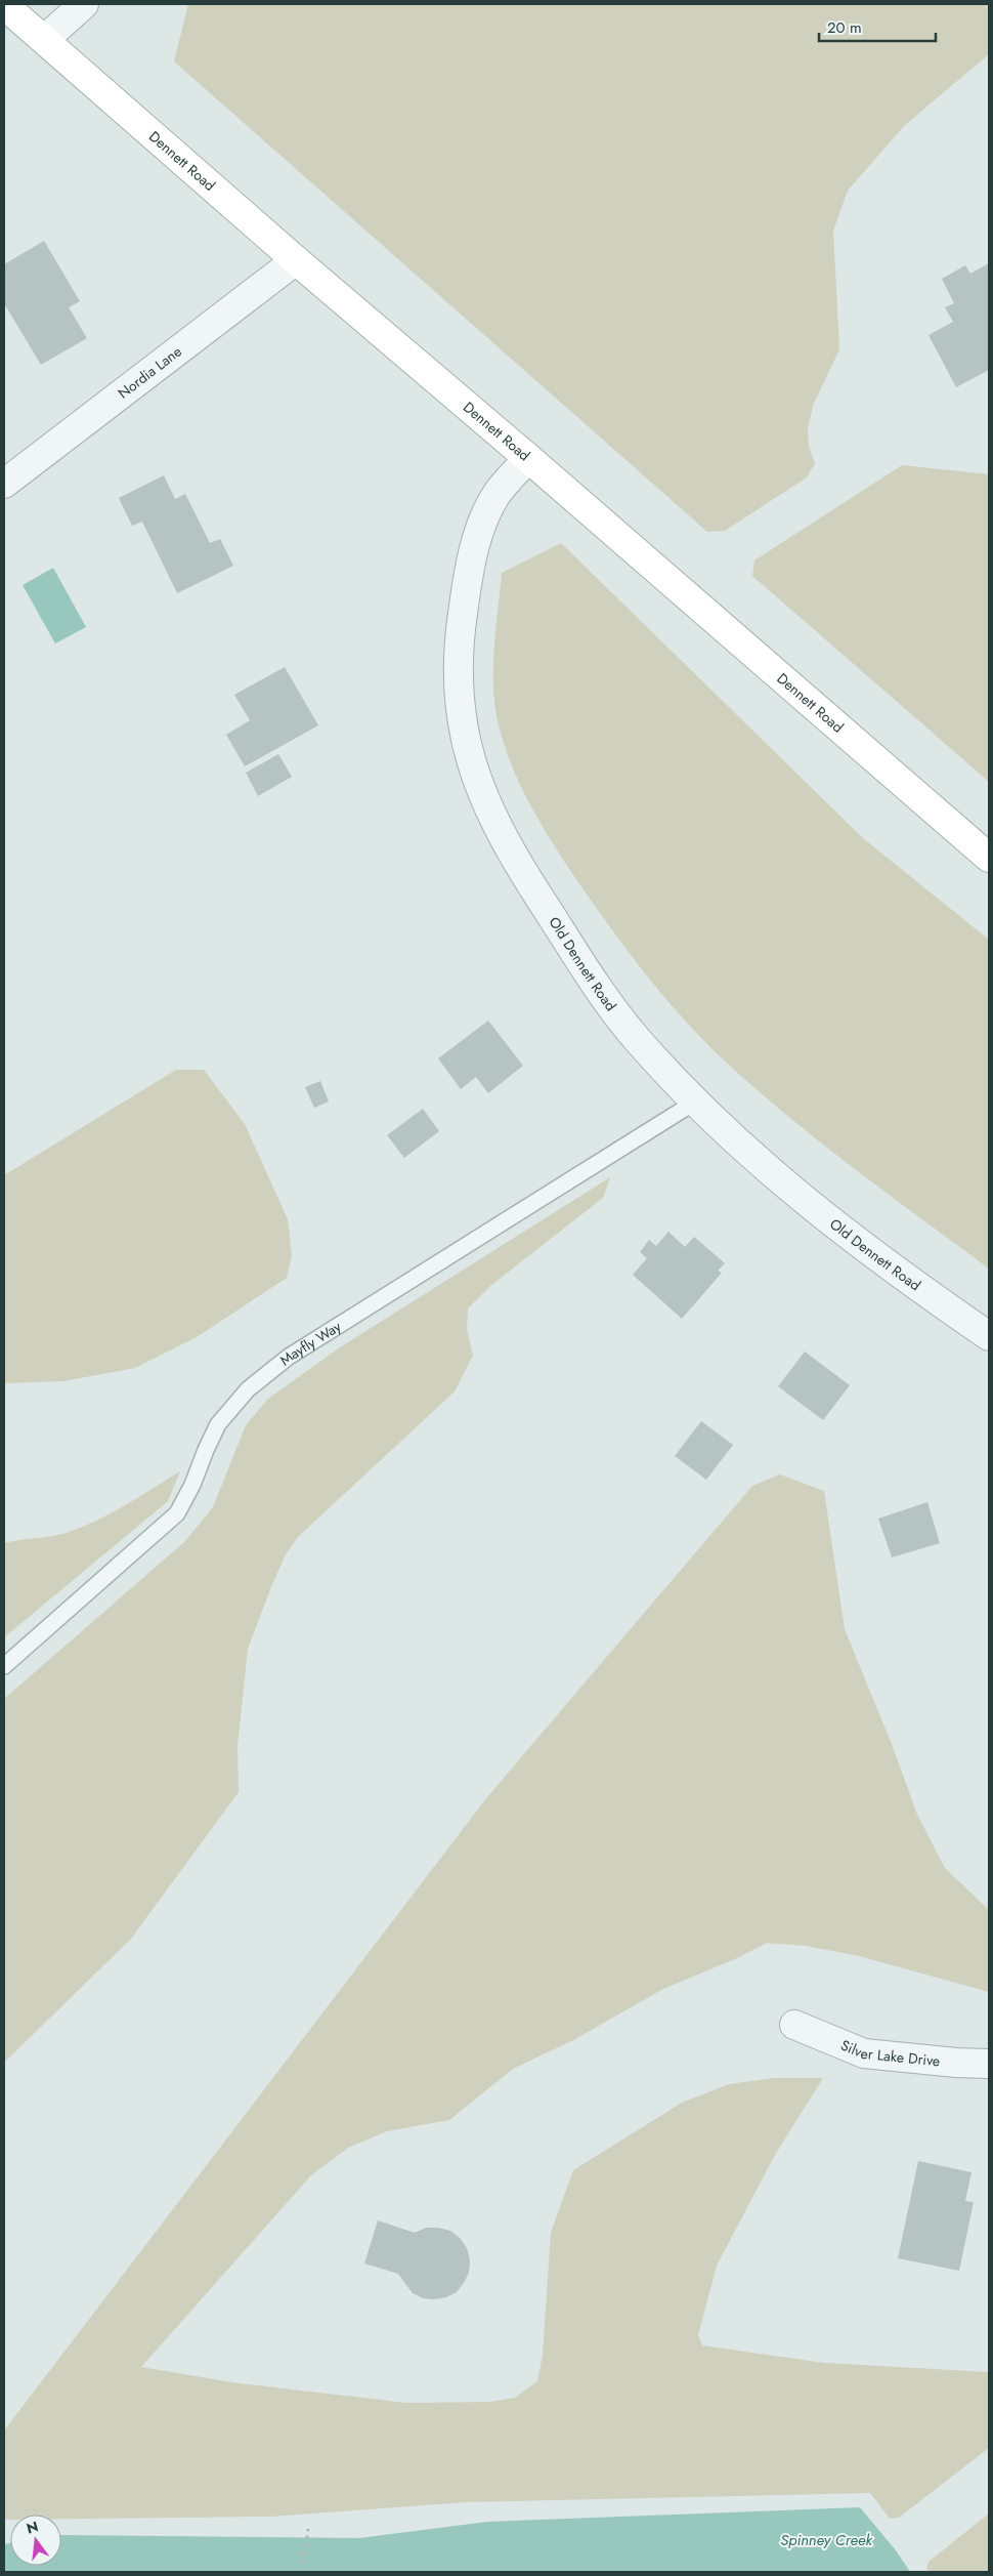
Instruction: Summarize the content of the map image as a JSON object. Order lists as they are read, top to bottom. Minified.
{"streets":{"street":["Dennett Road","Nordia Lane","Old Dennett Road","Silver Lake Drive"],"lane":["Mayfly Way"]},"crossings":[["Dennett Road","Nordia Lane"],["Dennett Road","Old Dennett Road"],["Old Dennett Road","Mayfly Way"]],"water":["Spinney Creek"],"scale_bar":"20 m","north":"top"}
